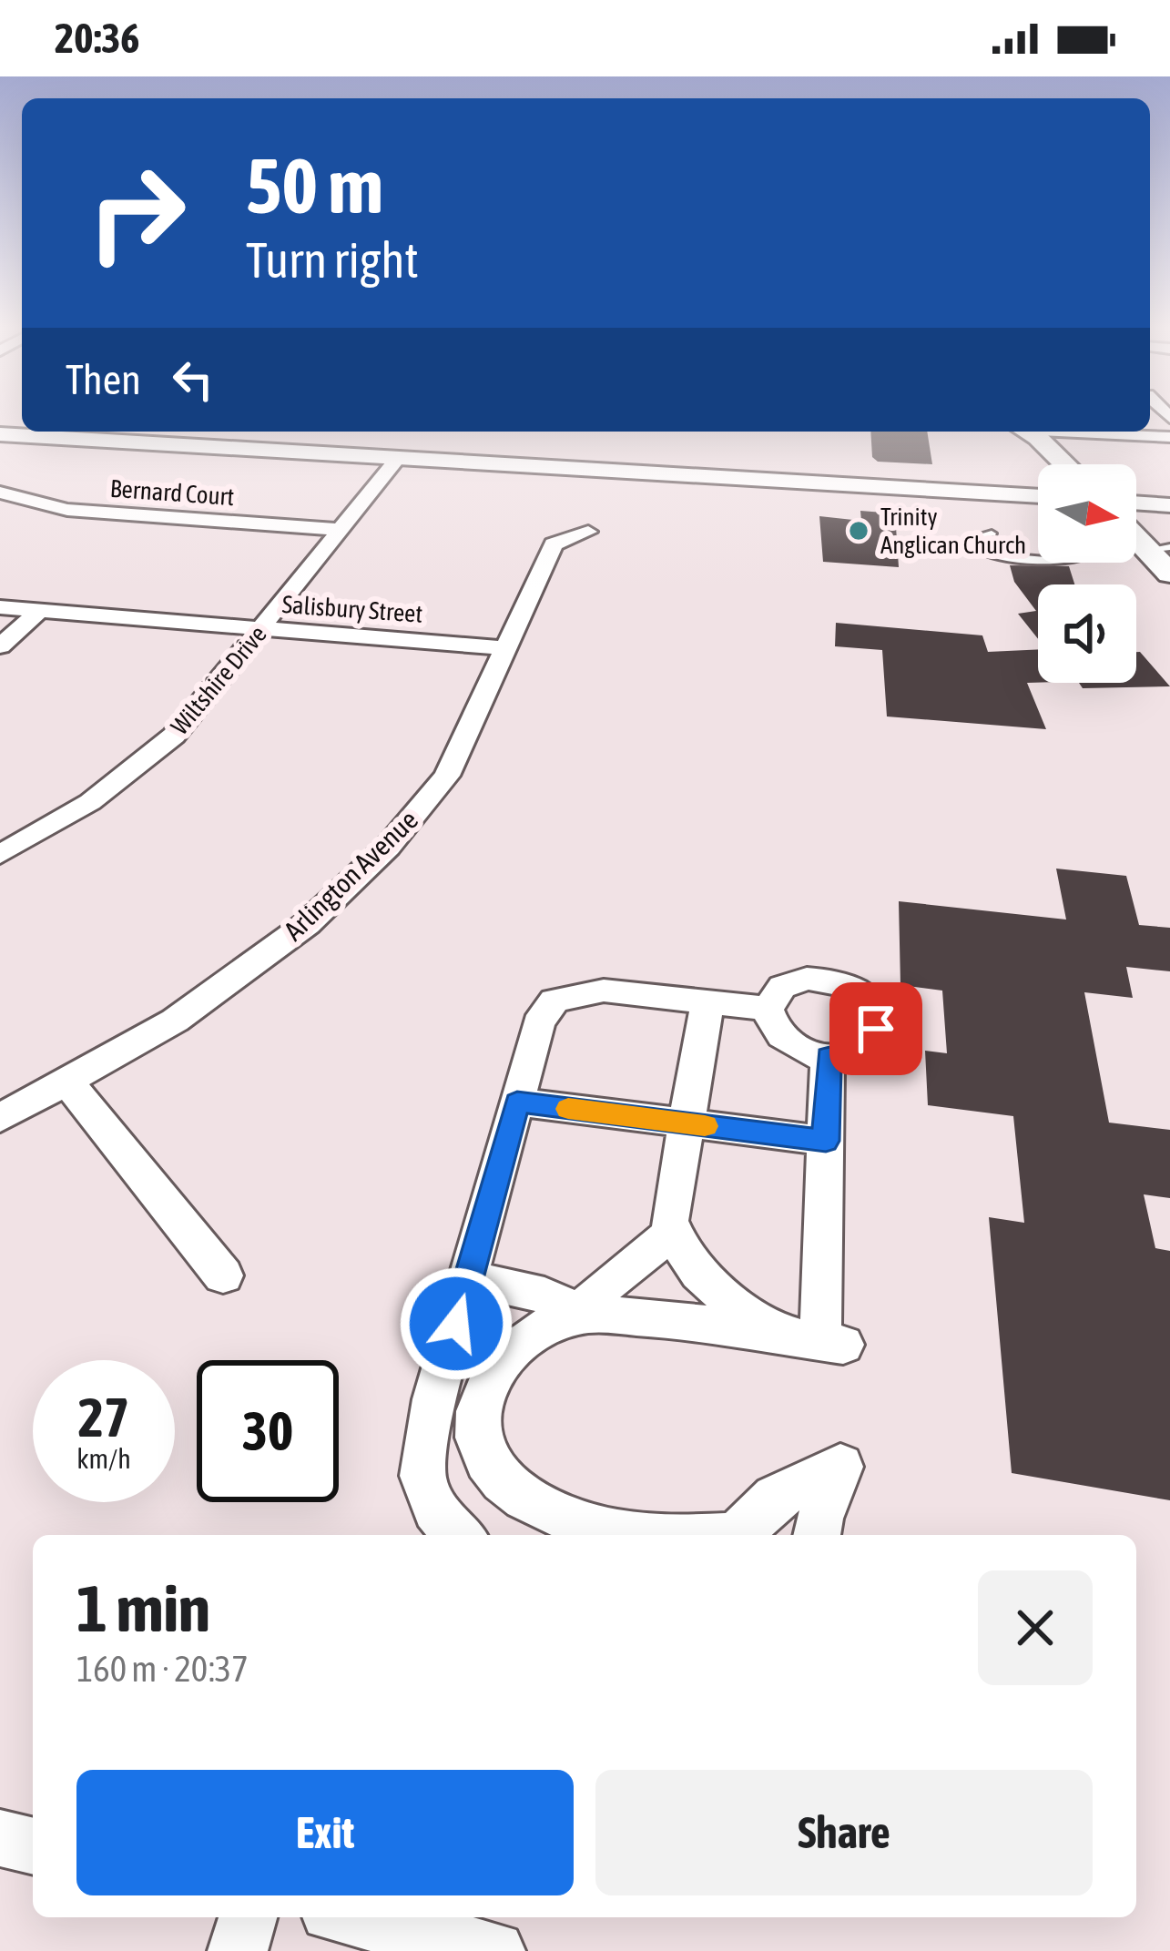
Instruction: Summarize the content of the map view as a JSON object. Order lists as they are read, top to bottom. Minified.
{"streets":{"street":["Bernard Court","Salisbury Street","Wiltshire Drive","Arlington Avenue"]},"crossings":[["Bernard Court","Wiltshire Drive"],["Salisbury Street","Wiltshire Drive"],["Salisbury Street","Arlington Avenue"]],"places":["Trinity Anglican Church"],"north":"right","page":{"status":"20:36","turn":["50 m","Turn right"],"then":"Then","speed":"27 km/h","limit":"30","heading":["1 min","160 m · 20:37"],"buttons":["Exit","Share"]}}
